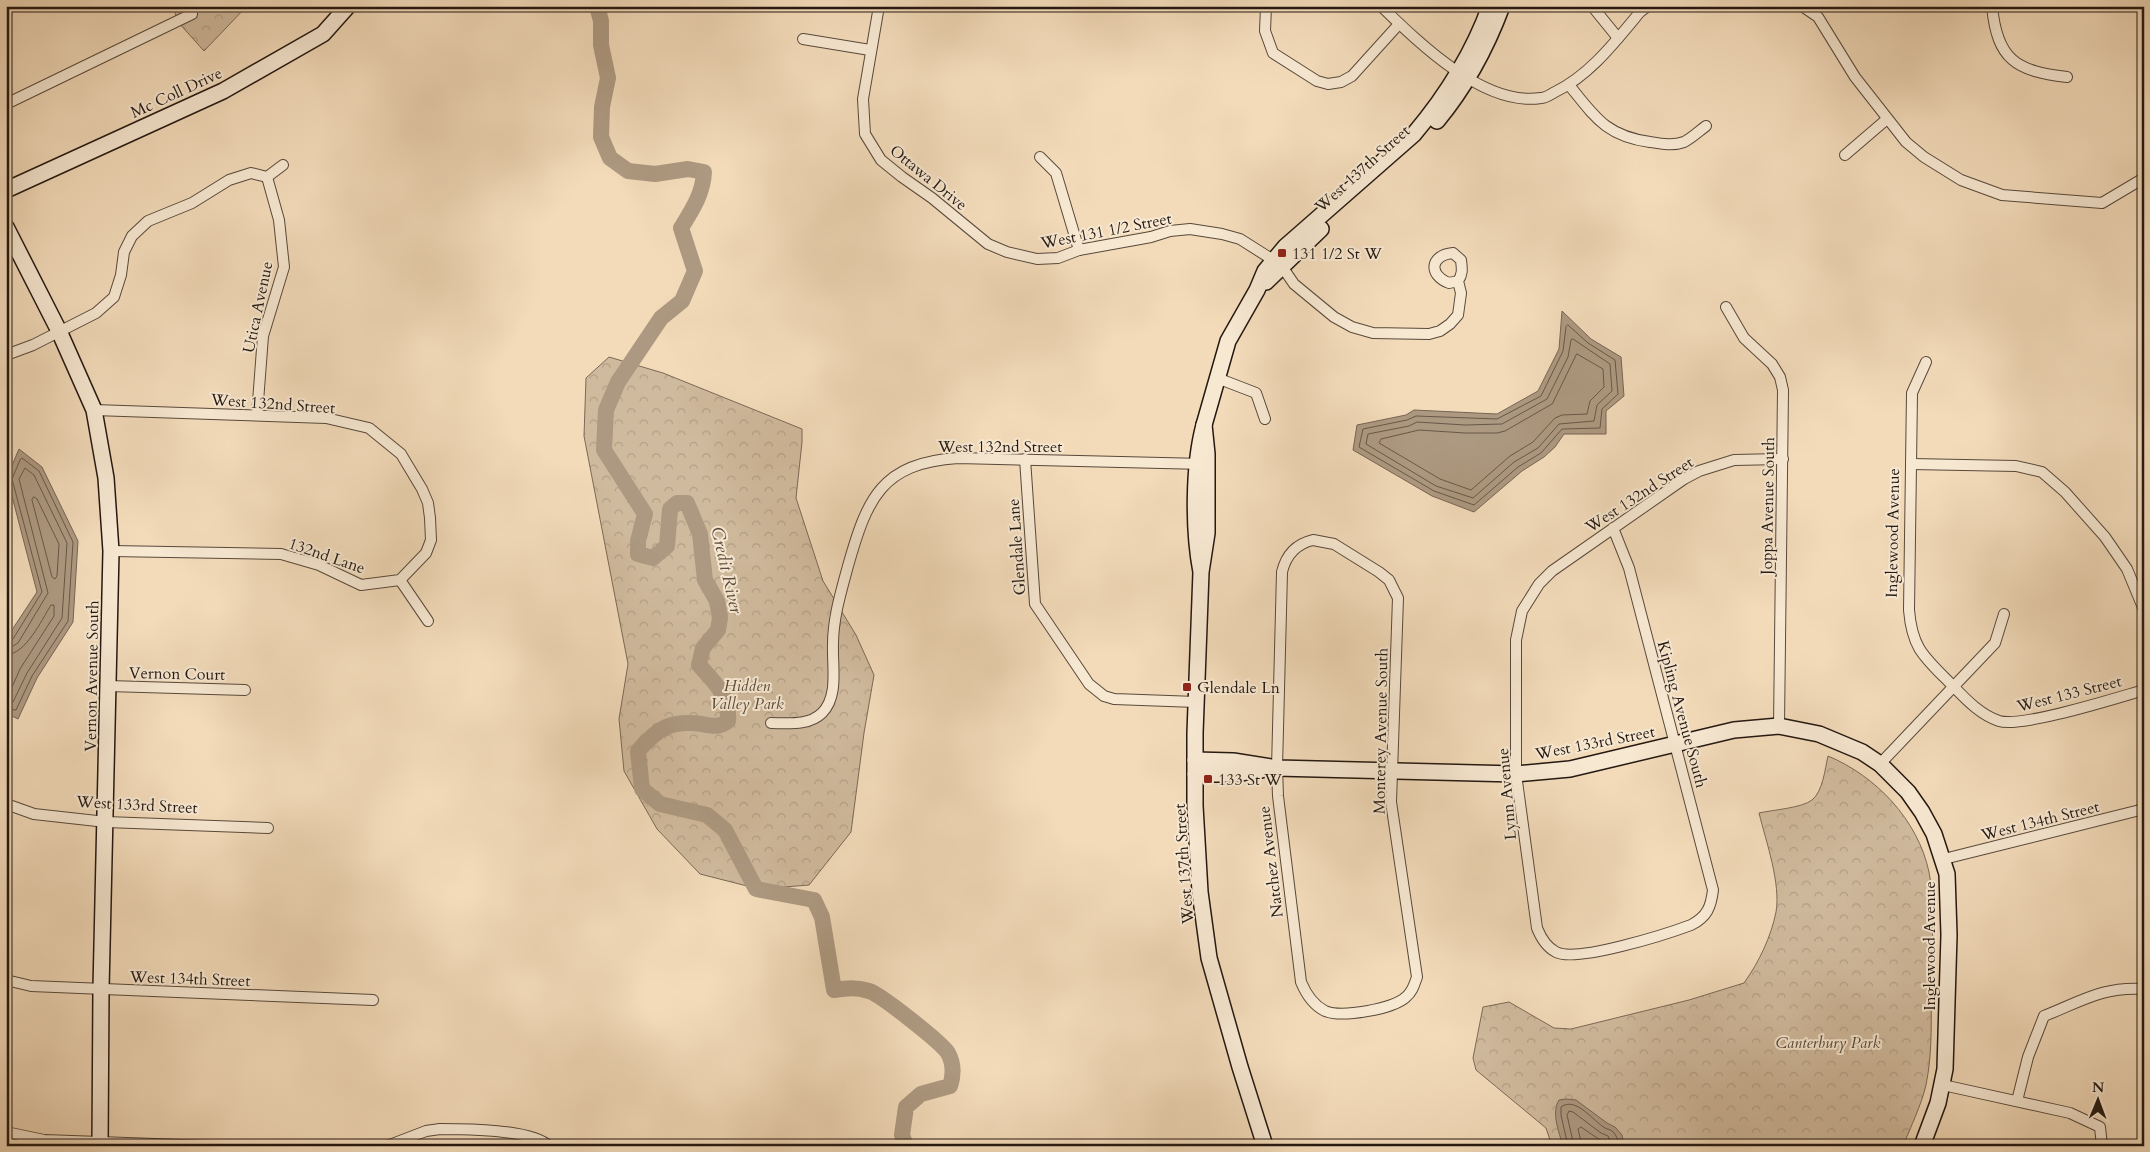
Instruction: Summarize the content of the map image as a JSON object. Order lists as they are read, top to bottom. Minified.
{"streets":{"street":["Mc Coll Drive","West 137th Street","Ottawa Drive","West 131 1/2 Street","Utica Avenue","West 132nd Street","Joppa Avenue South","Inglewood Avenue","Glendale Lane","132nd Lane","Vernon Court","Vernon Avenue South","West 133 Street","Kipling Avenue South","Monterey Avenue South","West 133rd Street","Lynn Avenue","West 134th Street","Natchez Avenue"]},"crossings":[["West 137th Street","West 131 1/2 Street"],["West 137th Street","West 132nd Street"],["West 137th Street","Glendale Lane"],["West 137th Street","West 133rd Street"],["Ottawa Drive","West 131 1/2 Street"],["Utica Avenue","West 132nd Street"],["West 132nd Street","Joppa Avenue South"],["West 132nd Street","Glendale Lane"],["West 132nd Street","132nd Lane"],["West 132nd Street","Vernon Avenue South"],["West 132nd Street","Kipling Avenue South"],["West 132nd Street","Lynn Avenue"],["Joppa Avenue South","West 133rd Street"],["Inglewood Avenue","West 133 Street"],["Inglewood Avenue","West 133rd Street"],["Inglewood Avenue","West 134th Street"],["132nd Lane","Vernon Avenue South"],["Vernon Court","Vernon Avenue South"],["Vernon Avenue South","West 133rd Street"],["Vernon Avenue South","West 134th Street"],["Kipling Avenue South","West 133rd Street"],["Kipling Avenue South","Lynn Avenue"],["Monterey Avenue South","West 133rd Street"],["Monterey Avenue South","Natchez Avenue"],["West 133rd Street","Lynn Avenue"],["West 133rd Street","Natchez Avenue"]],"water":["Credit River"],"parks":["Hidden Valley Park","Canterbury Park"],"places":{"transit":["131 1/2 St W","Glendale Ln","133 St W"]},"north":"top"}
